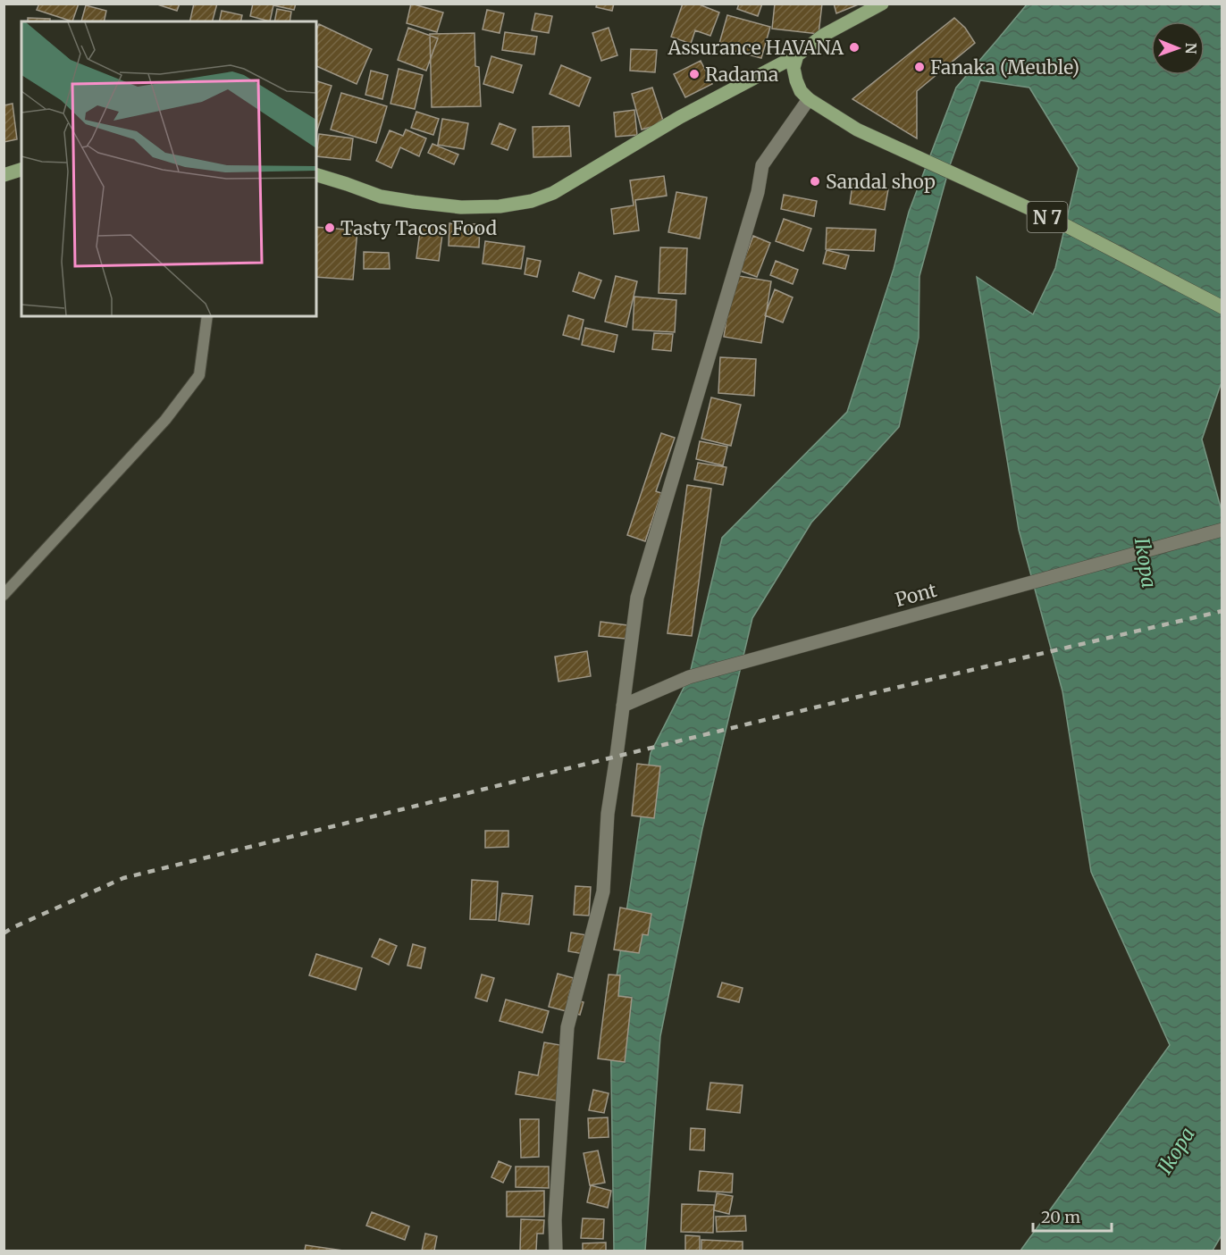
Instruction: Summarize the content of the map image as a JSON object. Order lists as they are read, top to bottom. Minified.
{"streets":{"main road":["N 7"],"street":["Pont"]},"water":["Ikopa"],"places":["Assurance HAVANA","Fanaka (Meuble)","Radama","Sandal shop","Tasty Tacos Food"],"scale_bar":"20 m","north":"right"}
